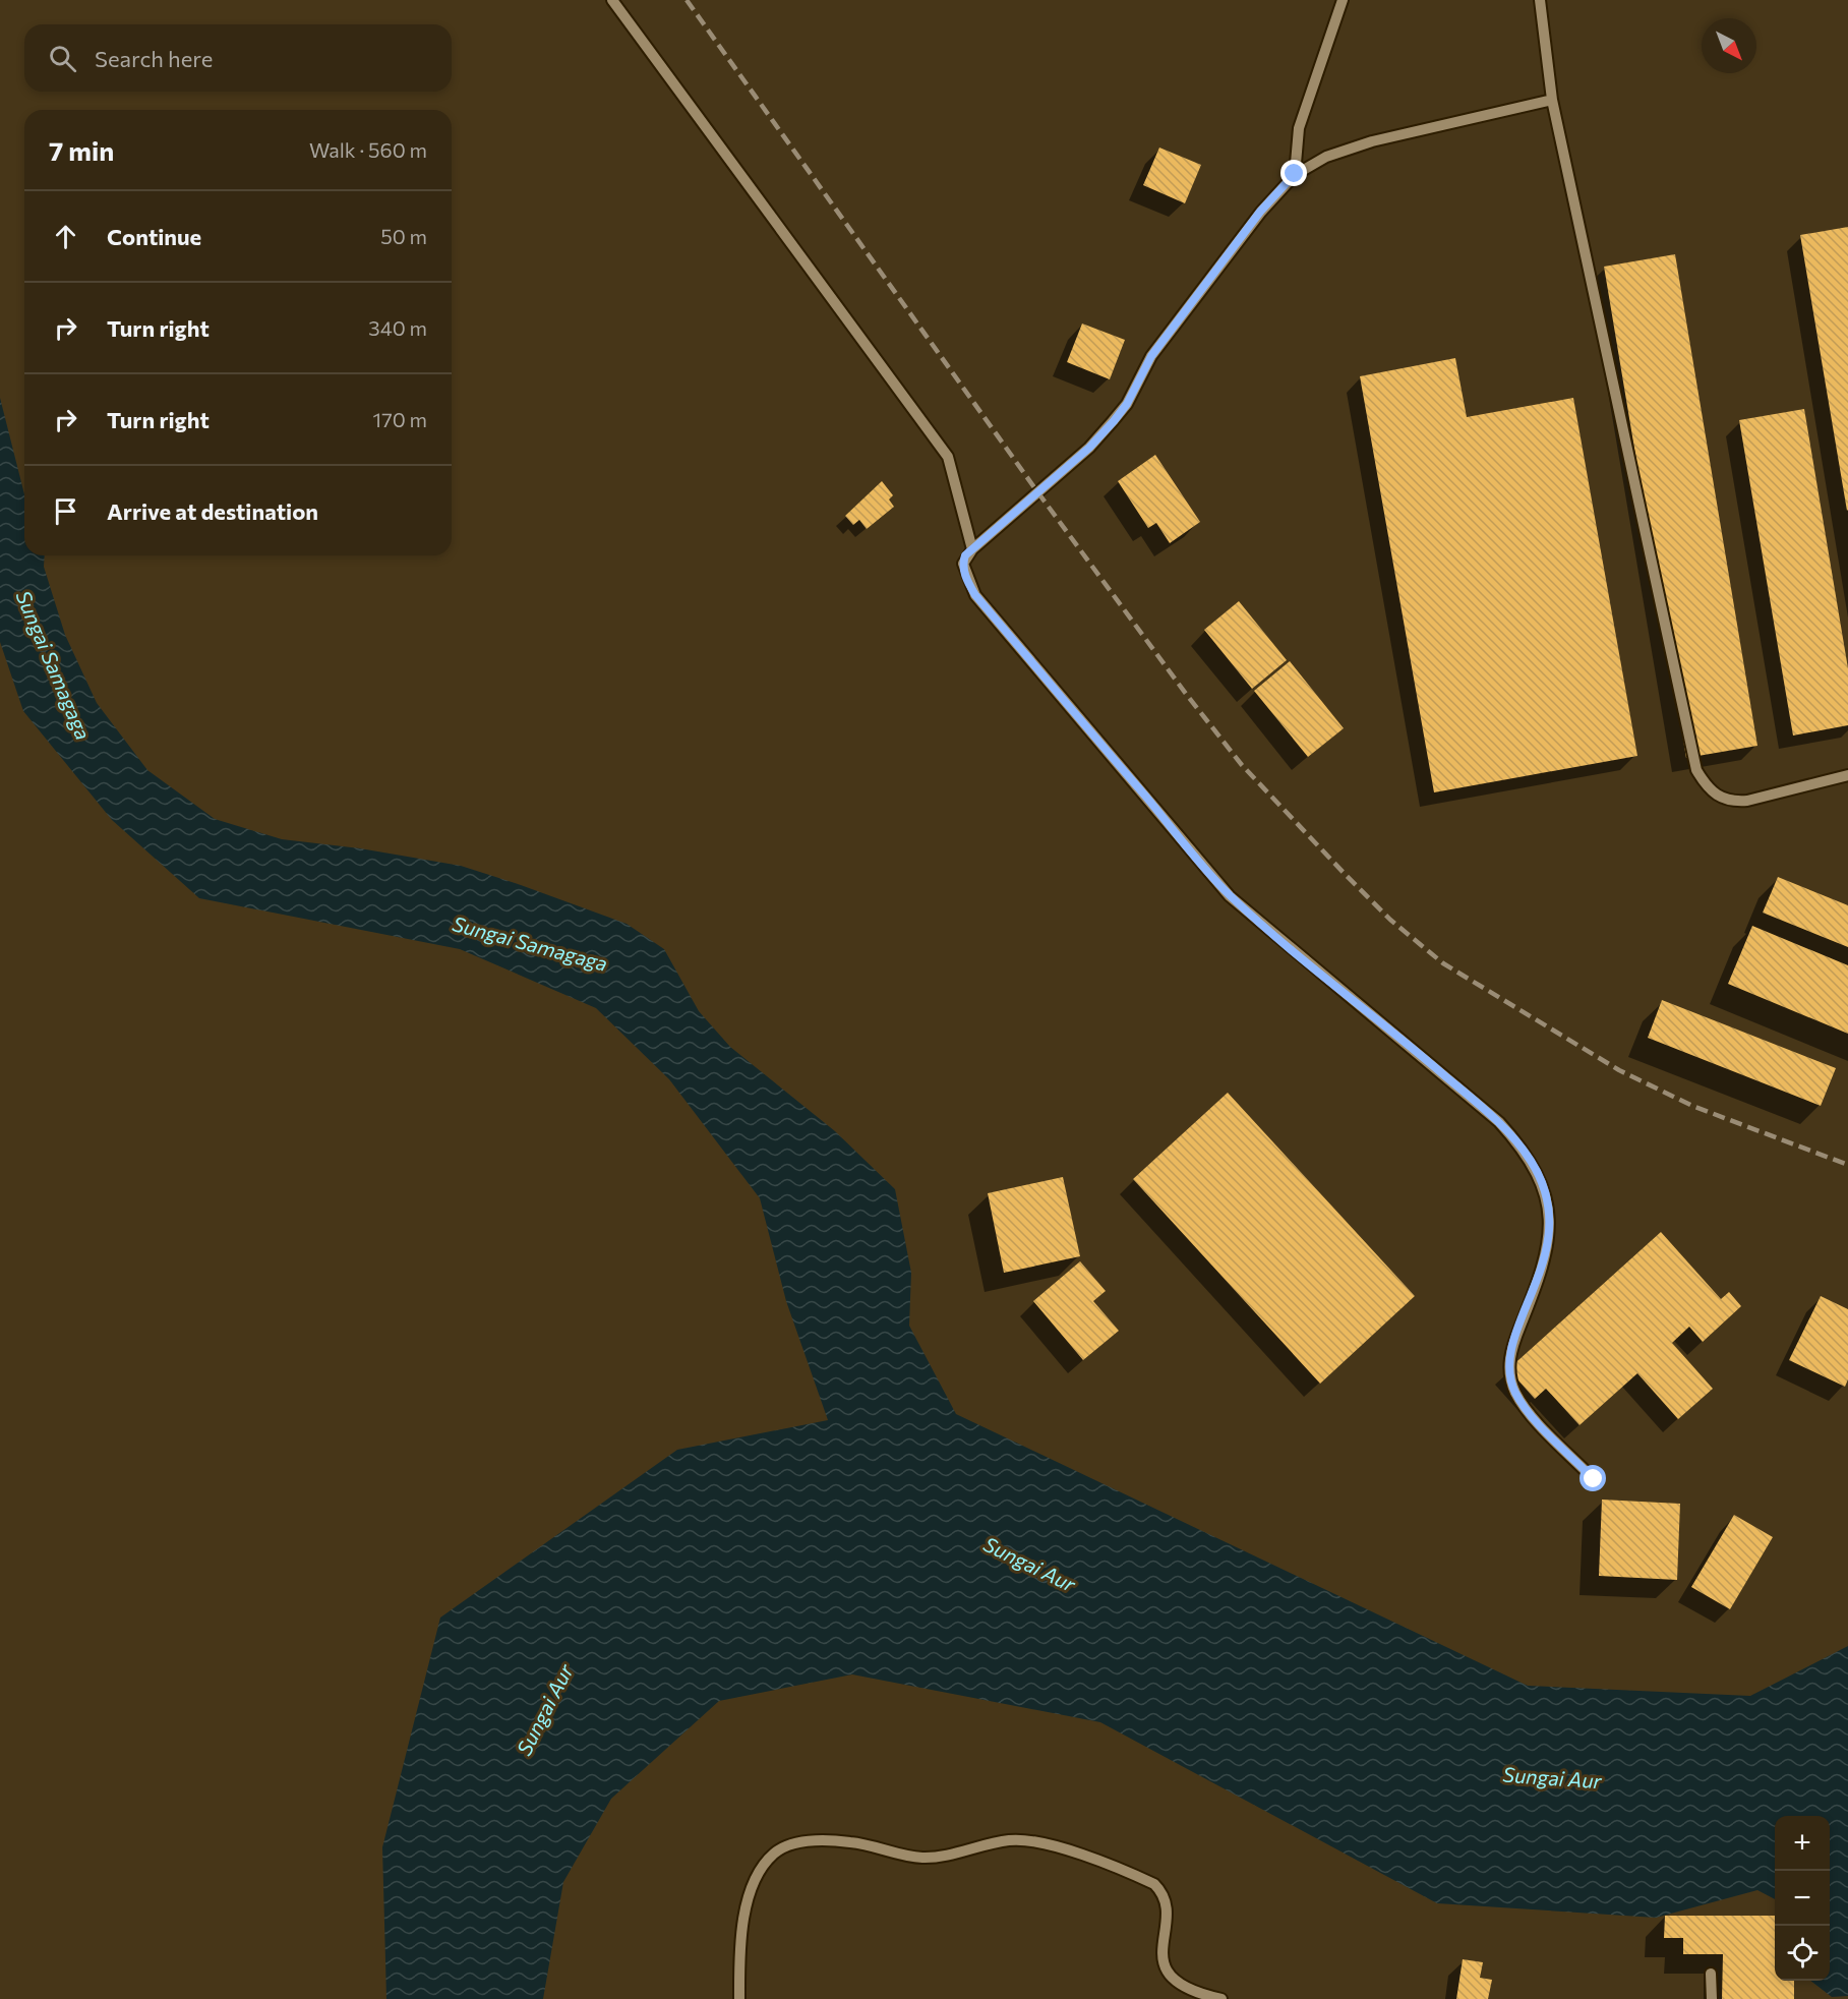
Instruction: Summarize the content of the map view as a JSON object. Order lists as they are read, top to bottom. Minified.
{"water":["Sungai Samagaga","Sungai Aur"],"north":"bottom right","page":{"search":"Search here","heading":["7 min","Walk · 560 m"],"list":[["Continue","50 m"],["Turn right","340 m"],["Turn right","170 m"],"Arrive at destination"],"map_buttons":["+","−"]}}
